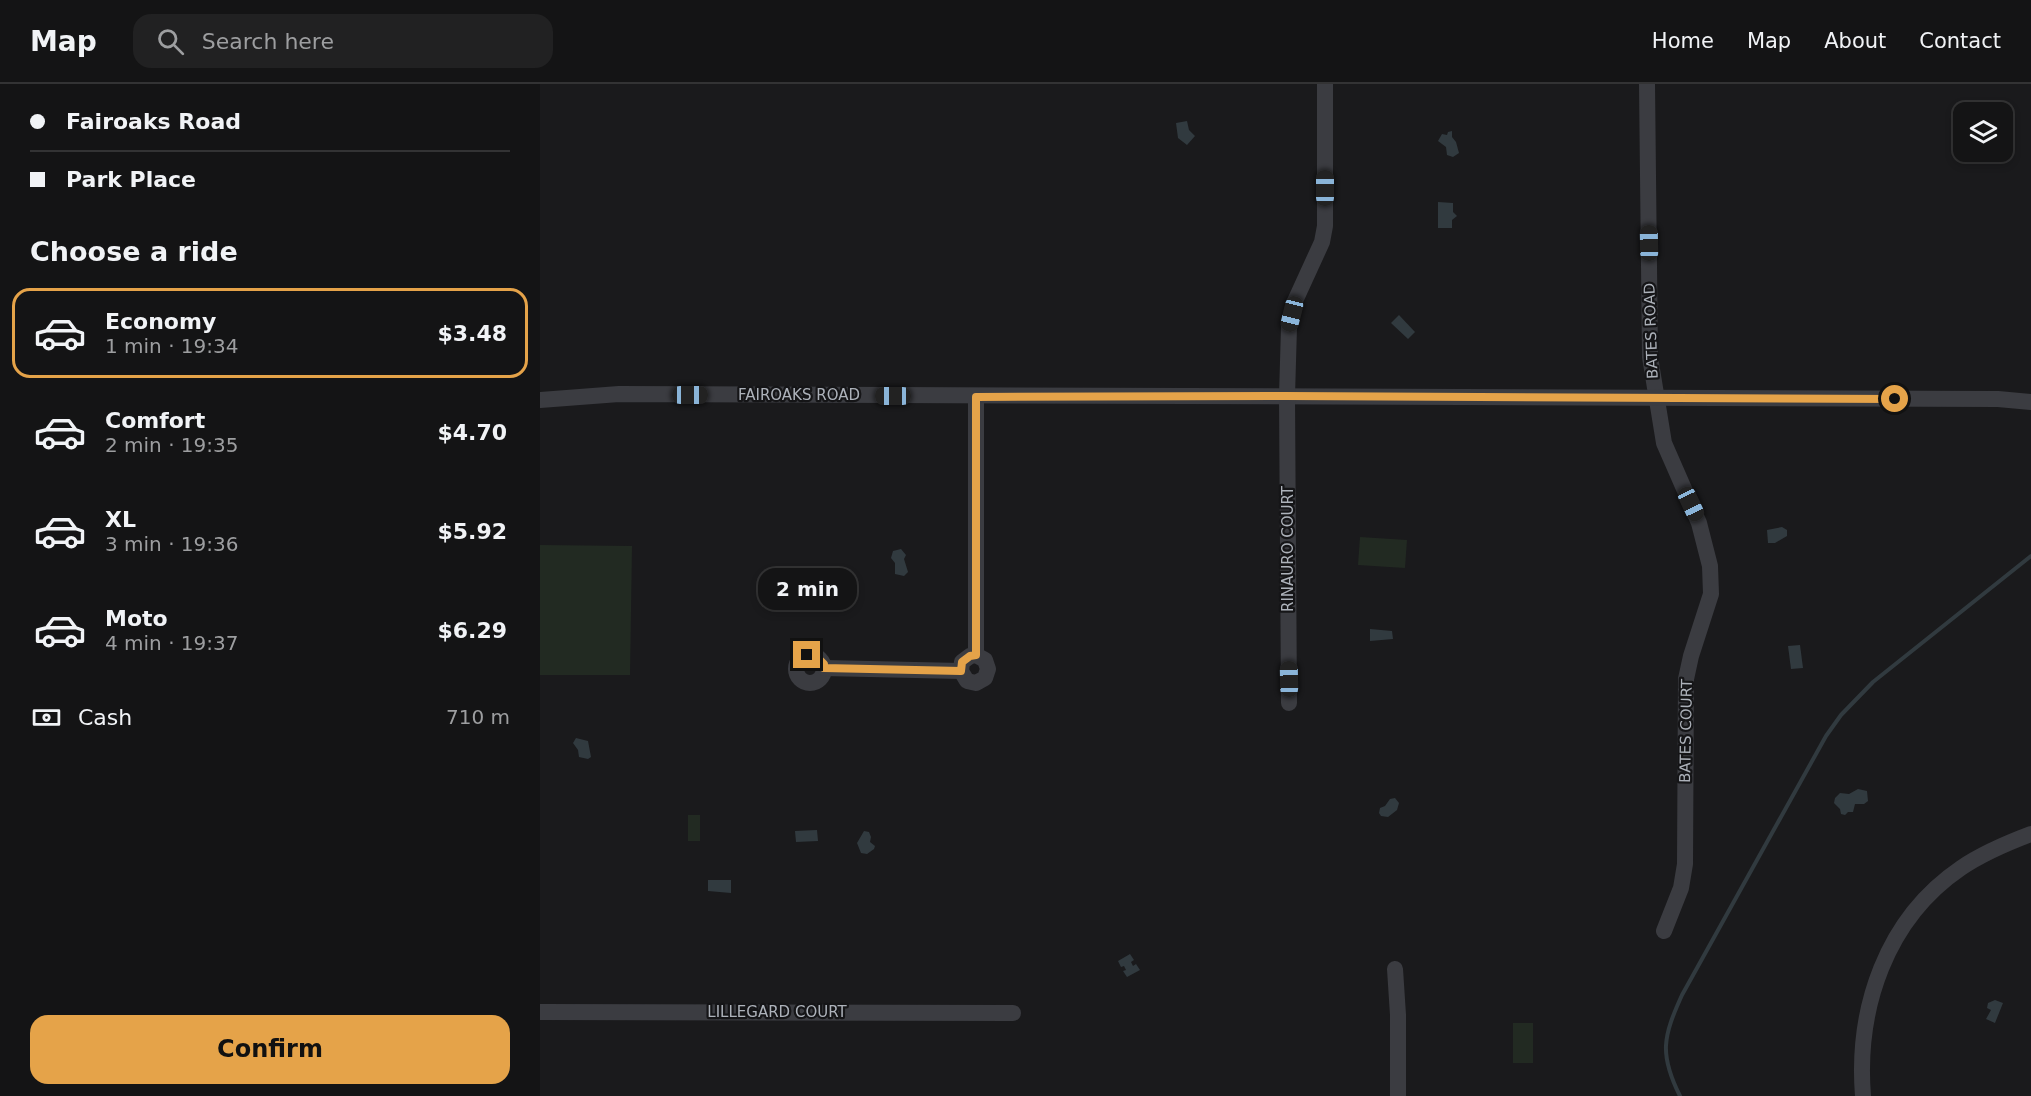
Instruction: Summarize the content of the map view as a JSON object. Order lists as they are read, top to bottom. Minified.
{"streets":{"street":["BATES ROAD","FAIROAKS ROAD","RINAURO COURT","BATES COURT","LILLEGARD COURT"]},"crossings":[["BATES ROAD","FAIROAKS ROAD"],["BATES ROAD","BATES COURT"],["FAIROAKS ROAD","RINAURO COURT"],["FAIROAKS ROAD","BATES COURT"]],"page":{"header":"Map","search":"Search here","nav":["Home","Map","About","Contact"],"banner":["Fairoaks Road","Park Place"],"heading":"Choose a ride","list":[{"name":"Economy","note":"1 min · 19:34","value":"$3.48"},{"name":"Comfort","note":"2 min · 19:35","value":"$4.70"},{"name":"XL","note":"3 min · 19:36","value":"$5.92"},{"name":"Moto","note":"4 min · 19:37","value":"$6.29"}],"bubble":"2 min","pay":["Cash","710 m"],"buttons":"Confirm"}}
